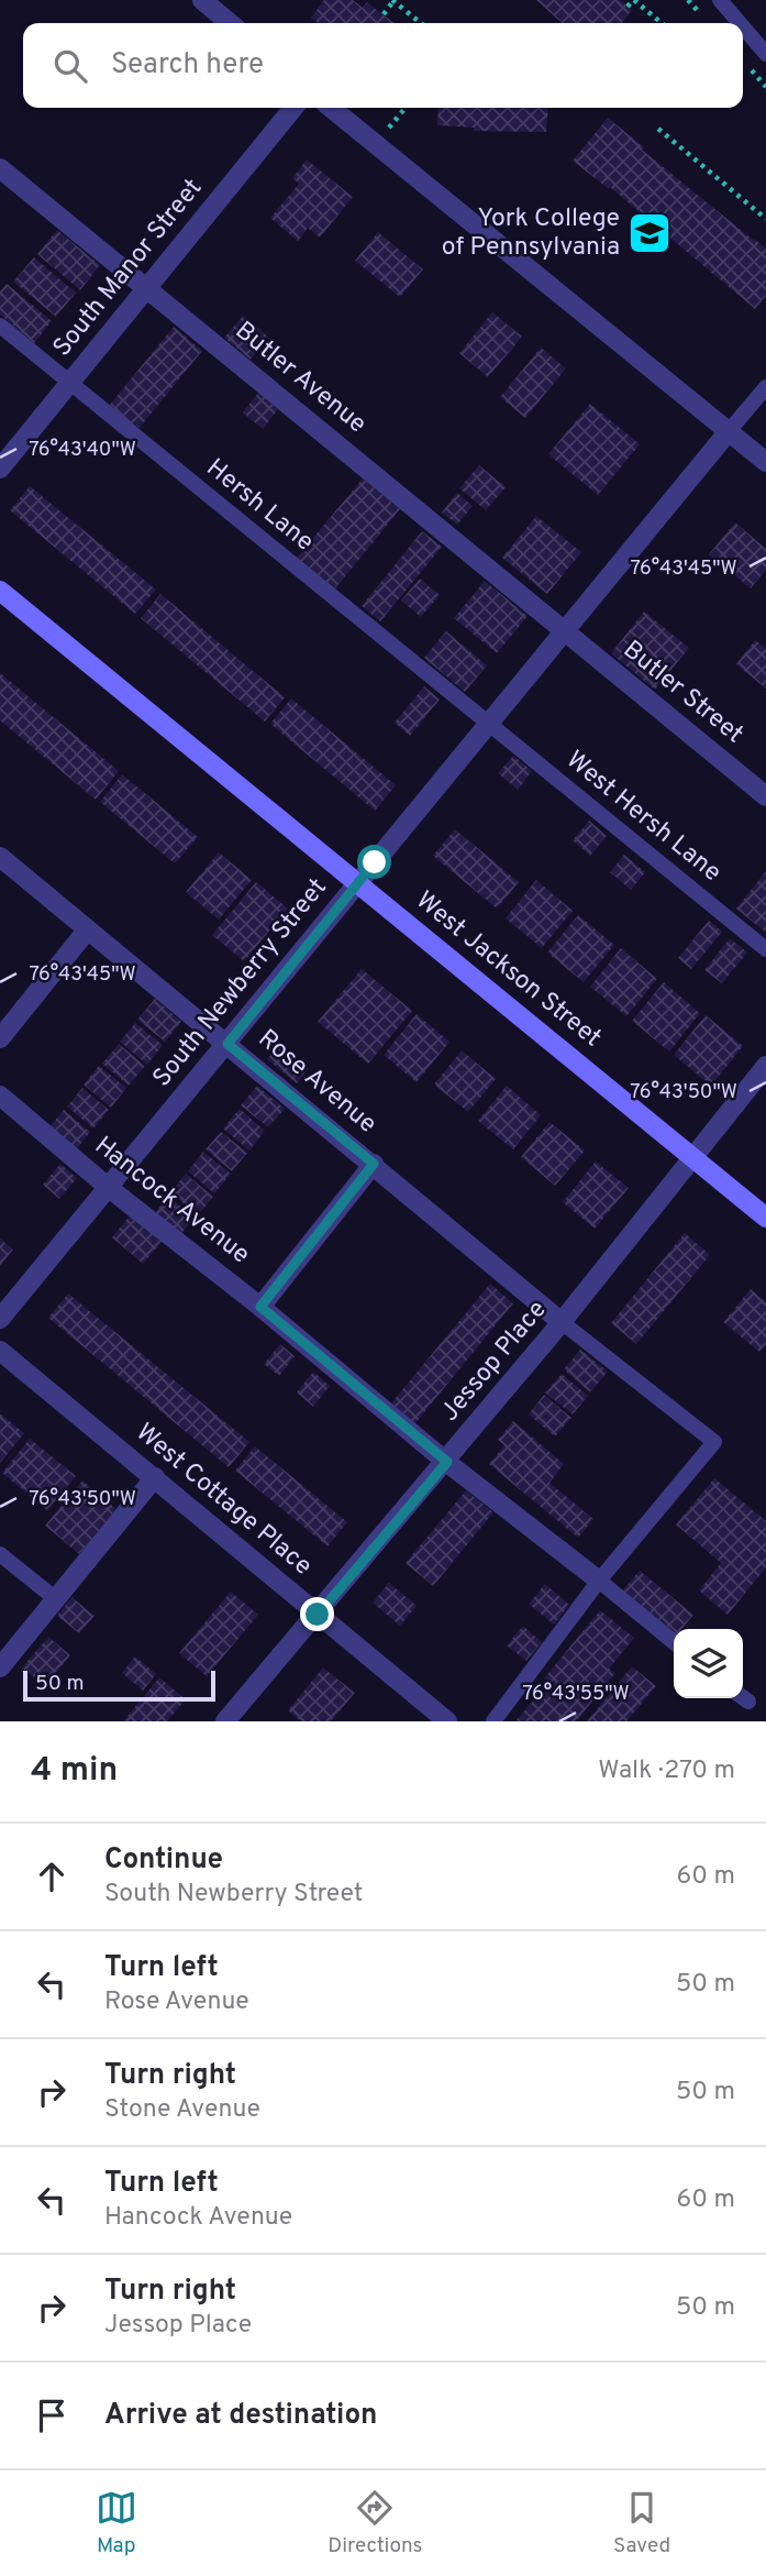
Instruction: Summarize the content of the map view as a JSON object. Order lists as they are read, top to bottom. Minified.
{"streets":{"street":["South Manor Street","Butler Avenue","Butler Street","West Jackson Street","South Newberry Street","Rose Avenue","Hancock Avenue","Jessop Place","West Cottage Place"],"lane":["Hersh Lane","West Hersh Lane"]},"crossings":[["South Manor Street","Butler Avenue"],["South Manor Street","Hersh Lane"],["Butler Avenue","Butler Street"],["Butler Avenue","South Newberry Street"],["Hersh Lane","West Hersh Lane"],["Hersh Lane","South Newberry Street"],["Butler Street","South Newberry Street"],["West Hersh Lane","South Newberry Street"],["West Jackson Street","South Newberry Street"],["West Jackson Street","Jessop Place"],["South Newberry Street","Rose Avenue"],["South Newberry Street","Hancock Avenue"],["Rose Avenue","Jessop Place"],["Hancock Avenue","Jessop Place"],["Jessop Place","West Cottage Place"]],"places":{"school or university":["York College of Pennsylvania"]},"scale_bar":"50 m","page":{"search":"Search here","scale":"50 m","heading":["4 min","Walk · 270 m"],"list":[["Continue","South Newberry Street","60 m"],["Turn left","Rose Avenue","50 m"],["Turn right","Stone Avenue","50 m"],["Turn left","Hancock Avenue","60 m"],["Turn right","Jessop Place","50 m"],"Arrive at destination"],"nav":["Map","Directions","Saved"]},"coordinates":["76°43'40\"W","76°43'45\"W","76°43'50\"W","76°43'55\"W"]}
